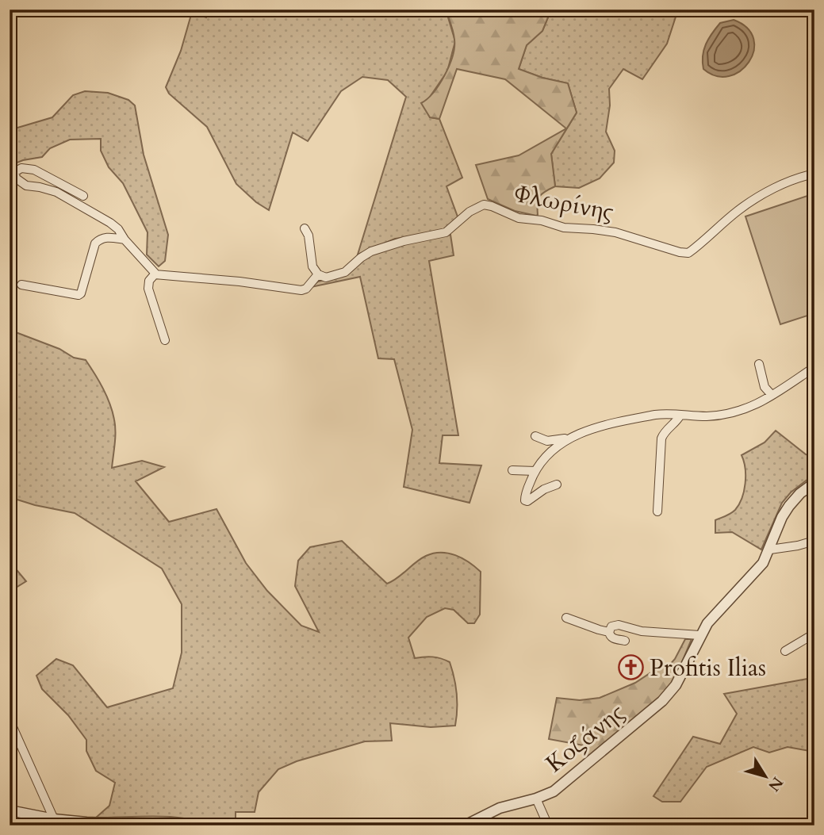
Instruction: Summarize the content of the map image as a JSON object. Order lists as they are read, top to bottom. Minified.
{"streets":{"street":["Φλωρίνης","Κοζάνης"]},"places":{"church":["Profitis Ilias"]},"north":"bottom right"}
